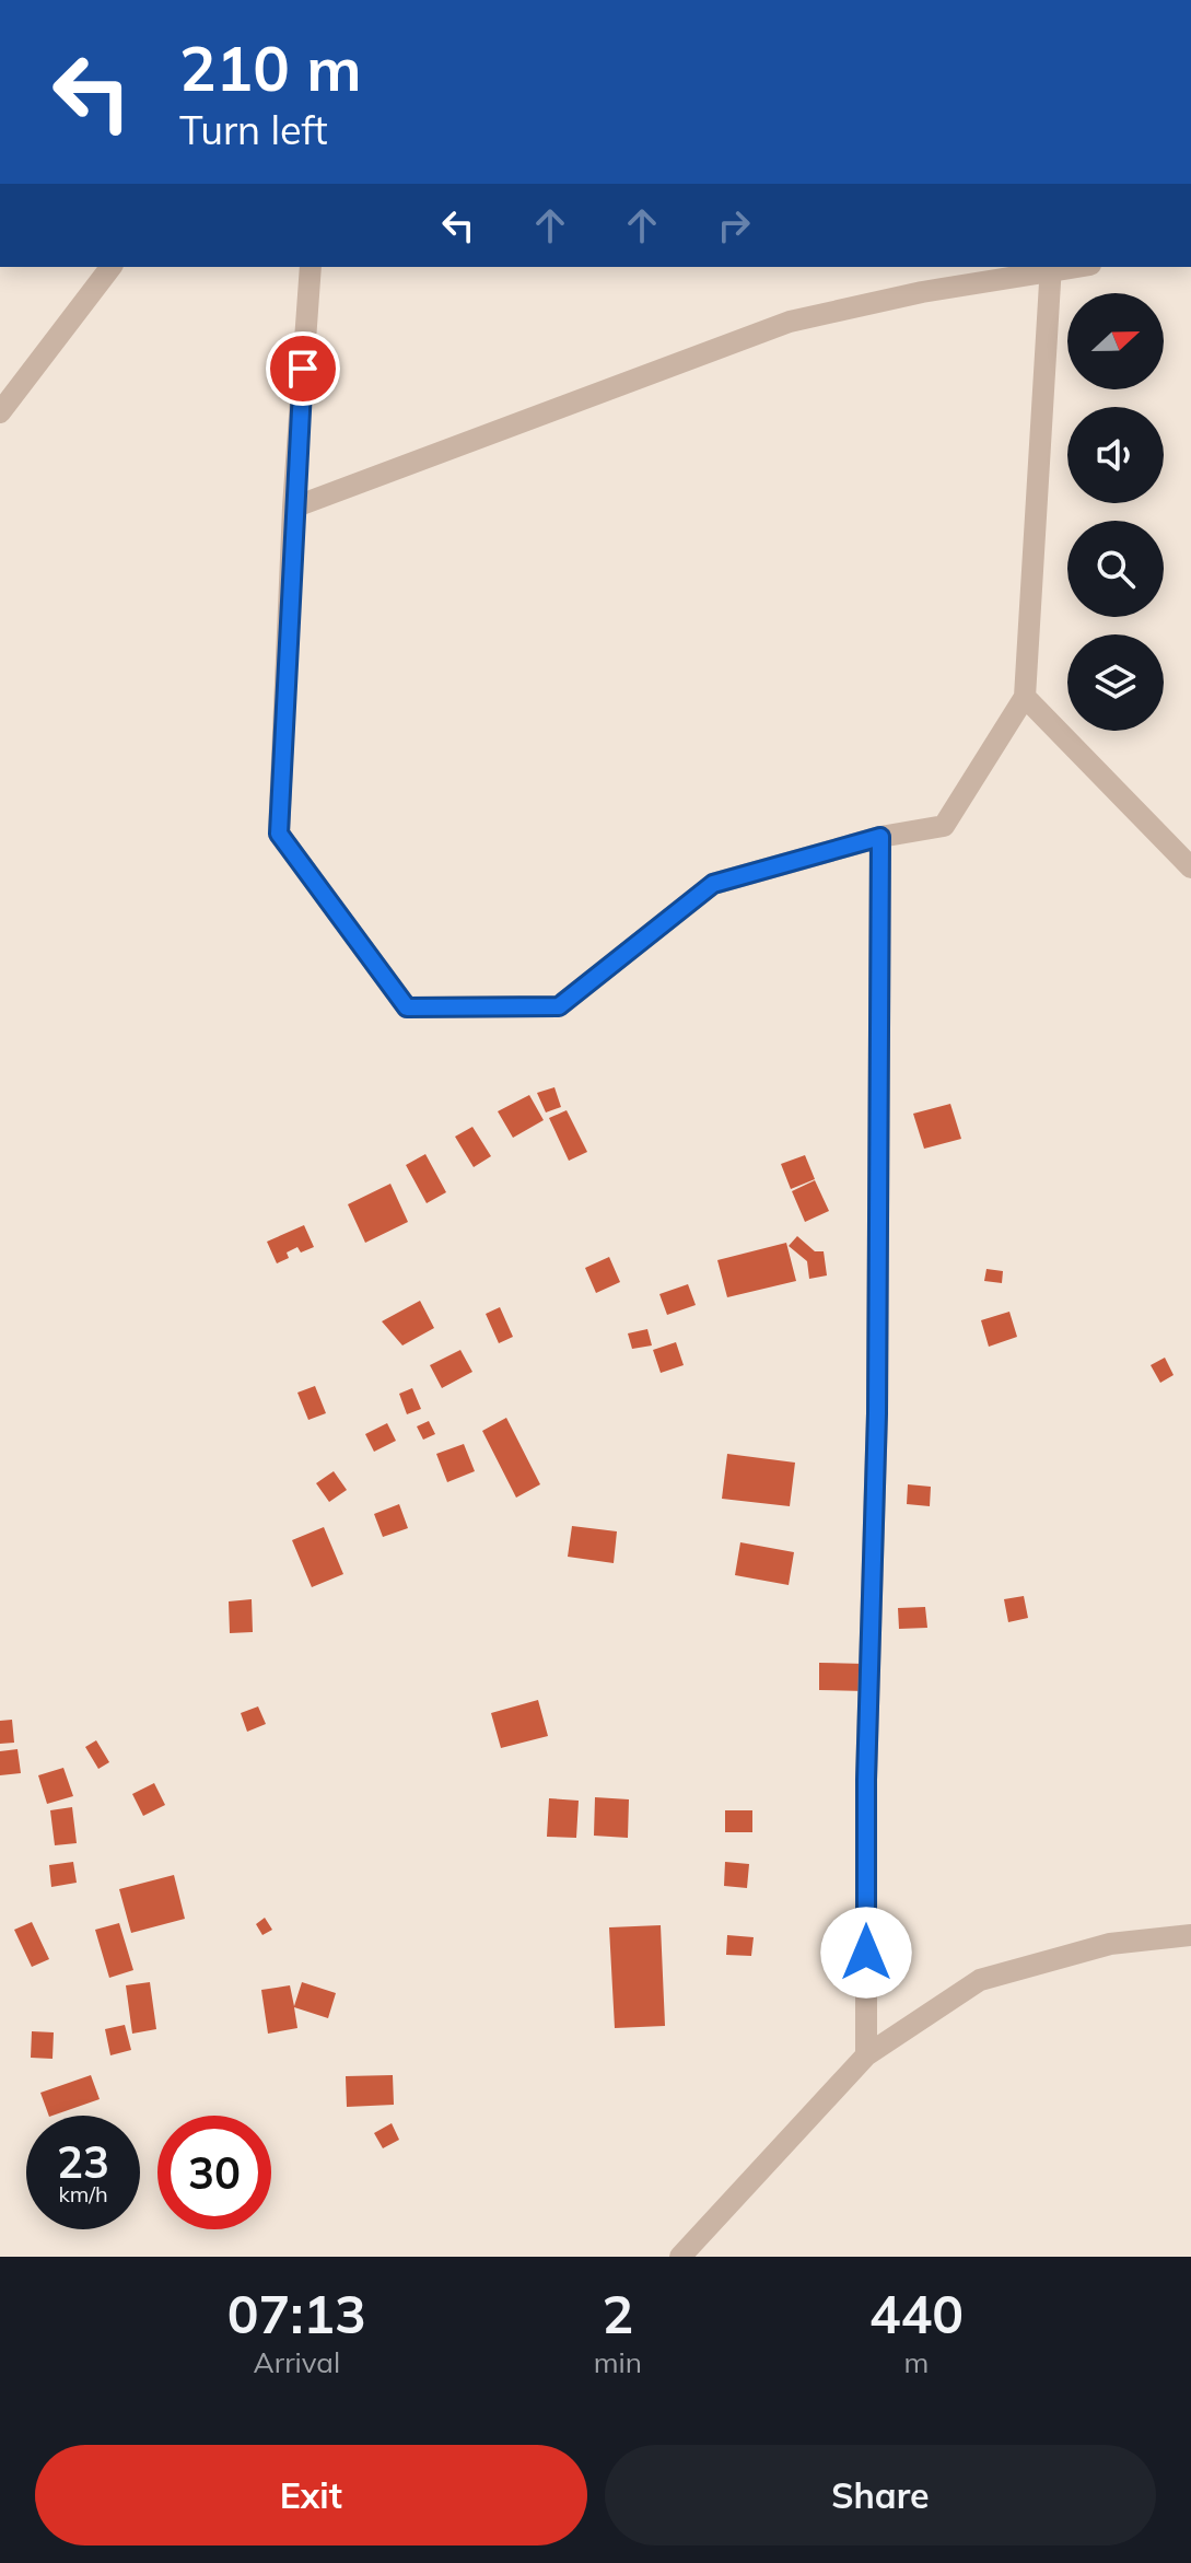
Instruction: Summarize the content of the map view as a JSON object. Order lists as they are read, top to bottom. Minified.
{"north":"right","page":{"turn":["210 m","Turn left"],"speed":"23 km/h","limit":"30","eta":["07:13","Arrival","2","min","440","m"],"buttons":["Exit","Share"]}}
